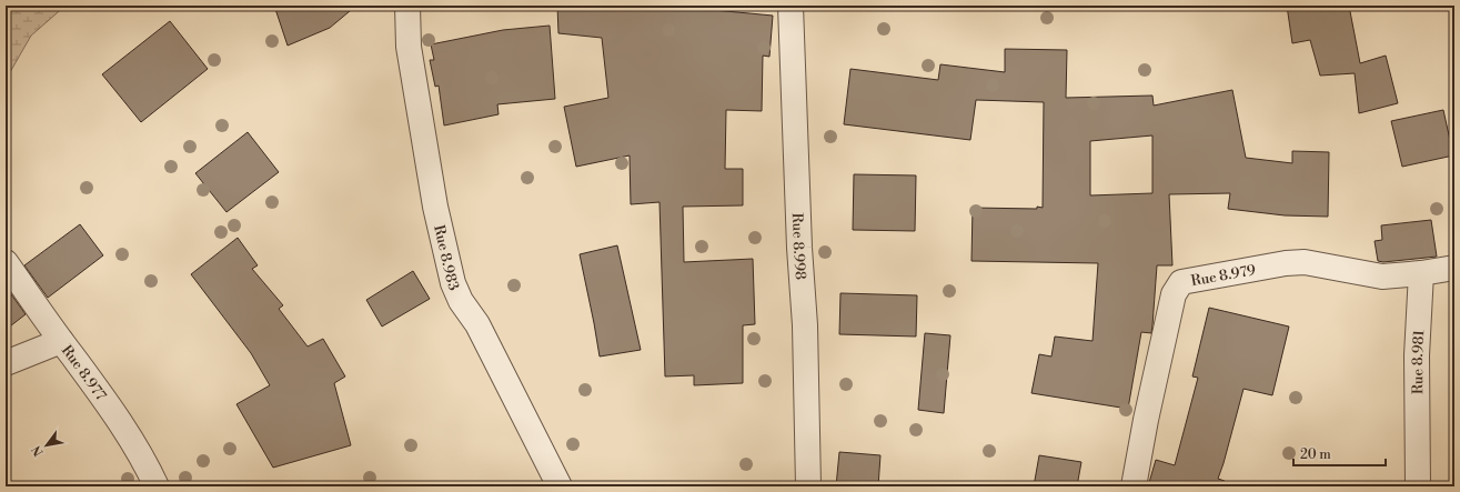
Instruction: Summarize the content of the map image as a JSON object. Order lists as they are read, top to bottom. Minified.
{"streets":{"street":["Rue 8.998","Rue 8.983","Rue 8.979","Rue 8.981","Rue 8.977"]},"crossings":[["Rue 8.979","Rue 8.981"]],"scale_bar":"20 m","north":"bottom left"}
